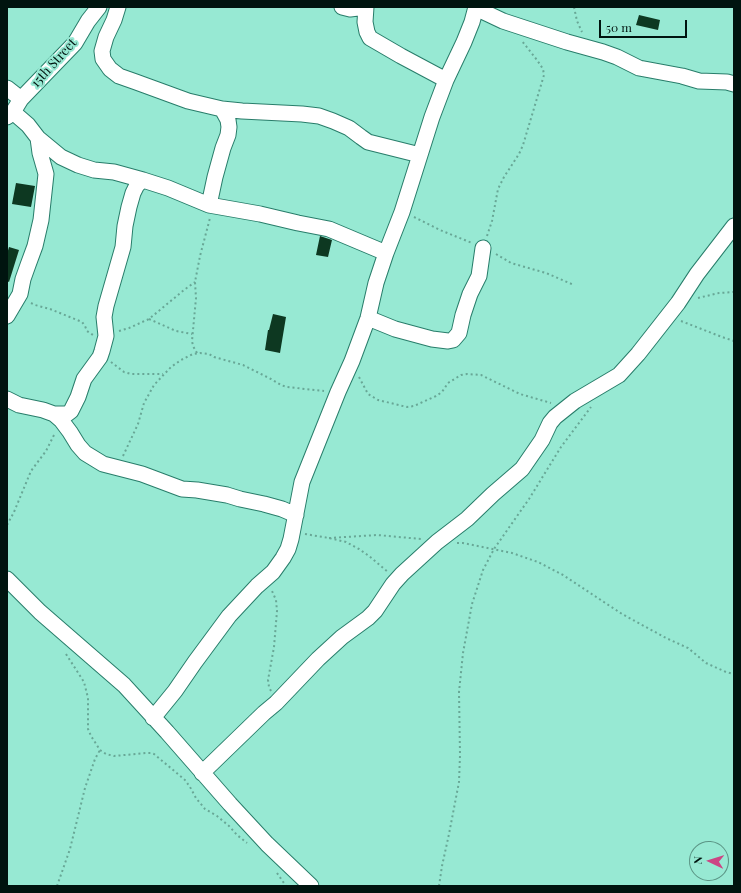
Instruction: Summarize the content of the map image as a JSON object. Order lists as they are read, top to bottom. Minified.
{"streets":{"street":["15th Street"]},"scale_bar":"50 m","north":"left"}
